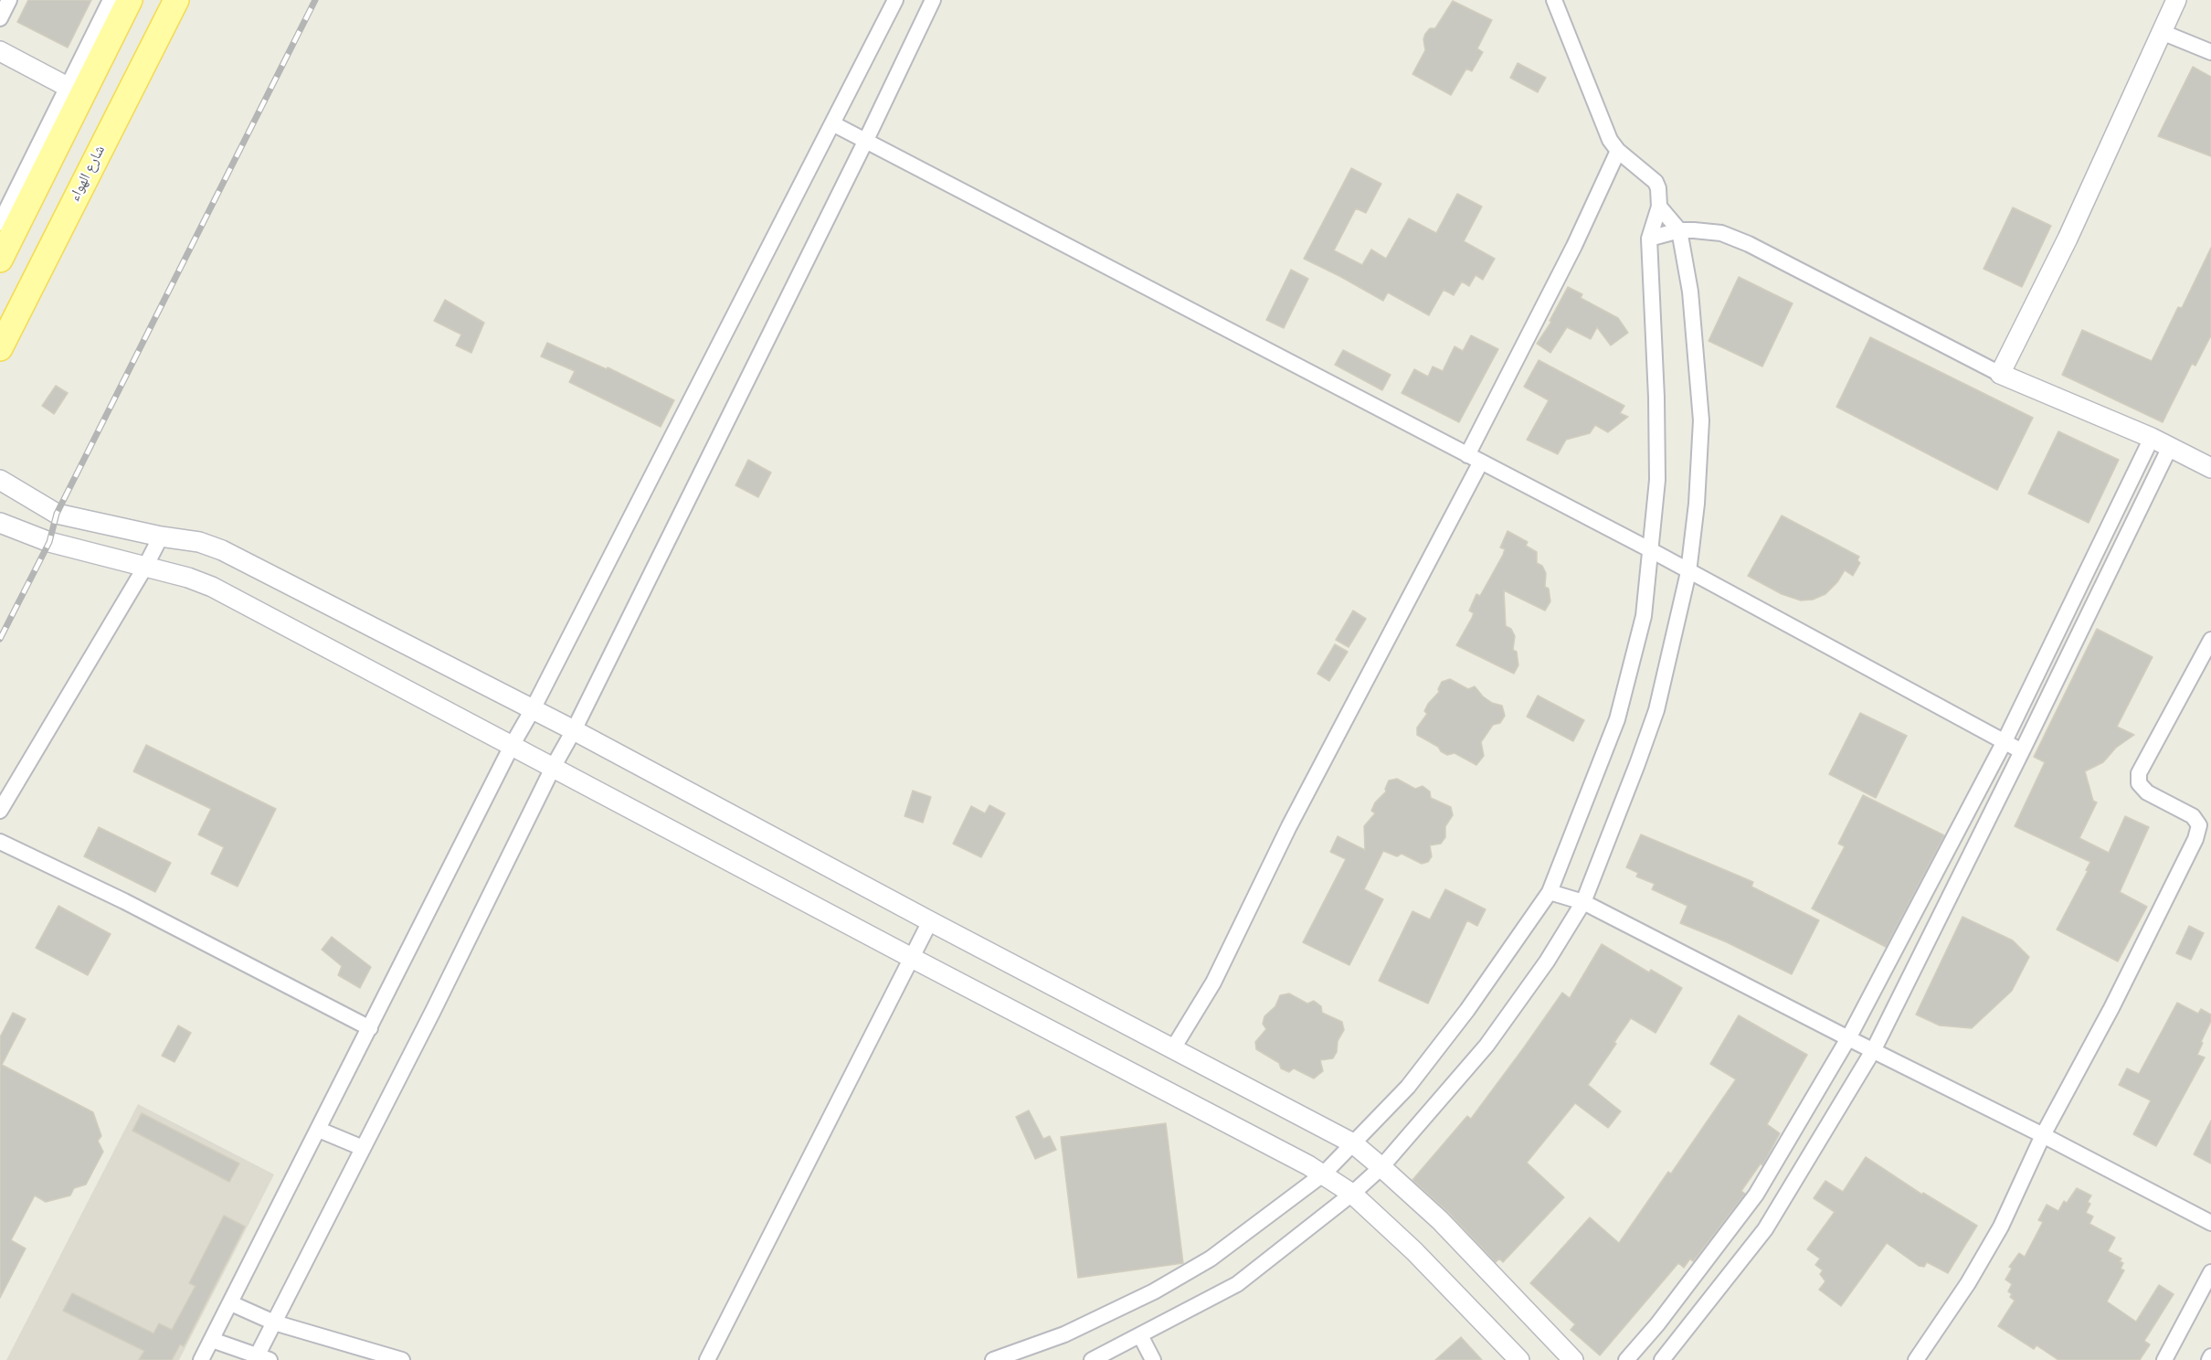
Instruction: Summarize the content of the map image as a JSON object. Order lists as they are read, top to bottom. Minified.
{"streets":{"main road":["شارع الهواء"]}}
